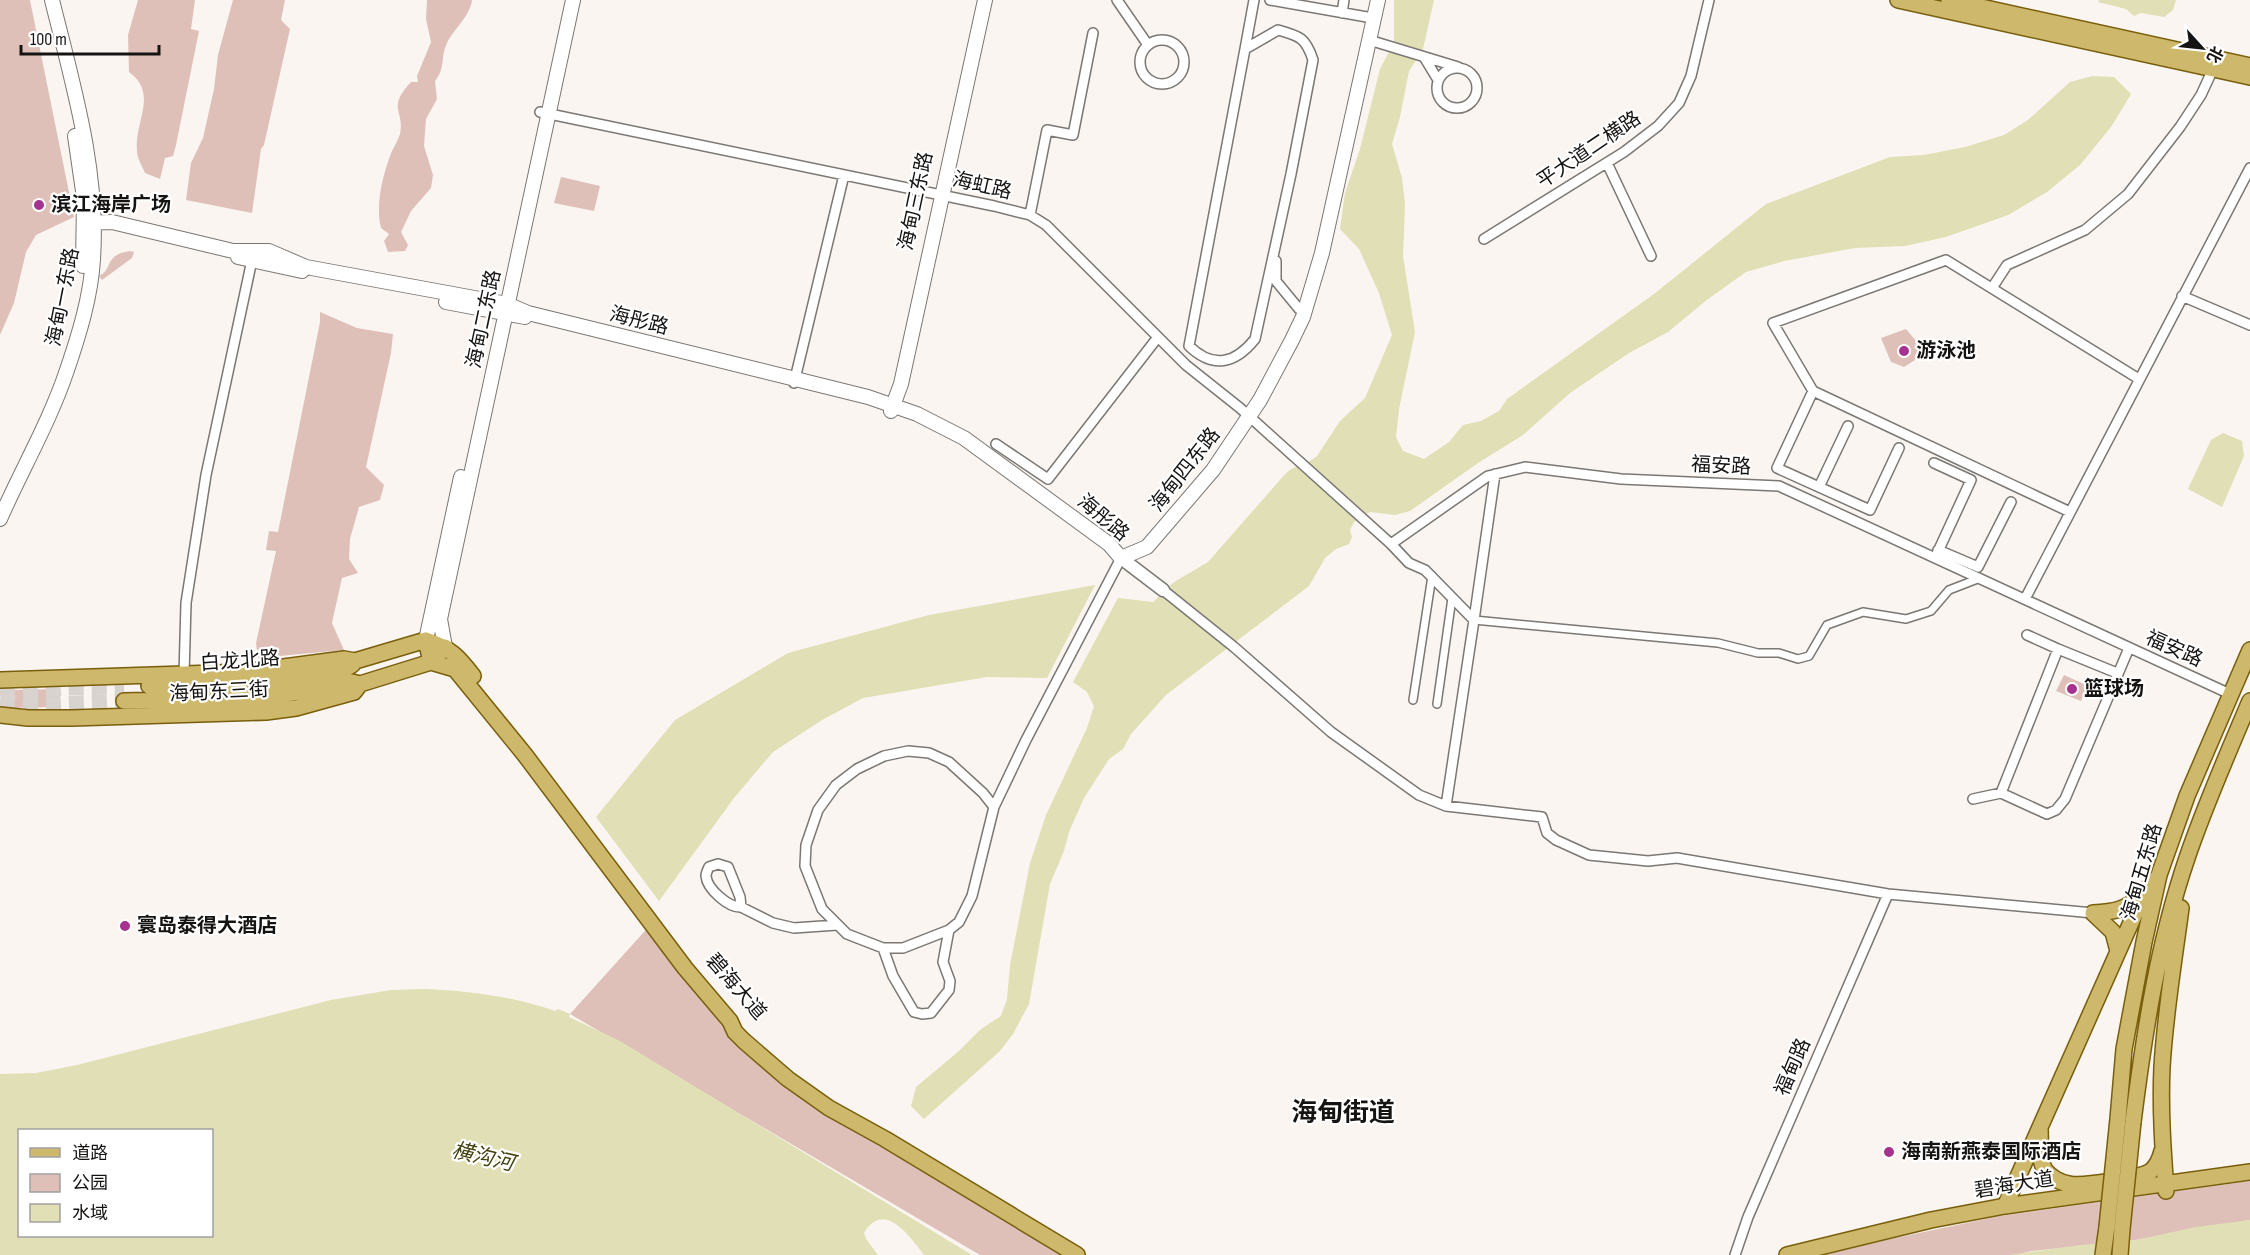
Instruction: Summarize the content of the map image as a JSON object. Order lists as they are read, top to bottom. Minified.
{"streets":{"main road":["海甸三东路","海甸一东路","海甸二东路","海彤路","海甸四东路","白龙北路","海甸东三街","海甸五东路","碧海大道"],"street":["平大道二横路","海虹路","福安路","福甸路"]},"crossings":[["海虹路","海甸三东路"],["海虹路","海甸二东路"],["海虹路","海甸四东路"],["海甸一东路","海彤路"],["海甸二东路","海彤路"],["海甸二东路","海甸东三街"],["海甸二东路","碧海大道"],["海彤路","海甸四东路"],["福安路","海甸五东路"],["白龙北路","海甸东三街"],["海甸东三街","碧海大道"]],"districts":["海甸街道"],"water":["横沟河"],"places":["滨江海岸广场","游泳池","篮球场","寰岛泰得大酒店","海南新燕泰国际酒店"],"legend":["道路","公园","水域"],"scale_bar":"100 m","north":"bottom right"}
